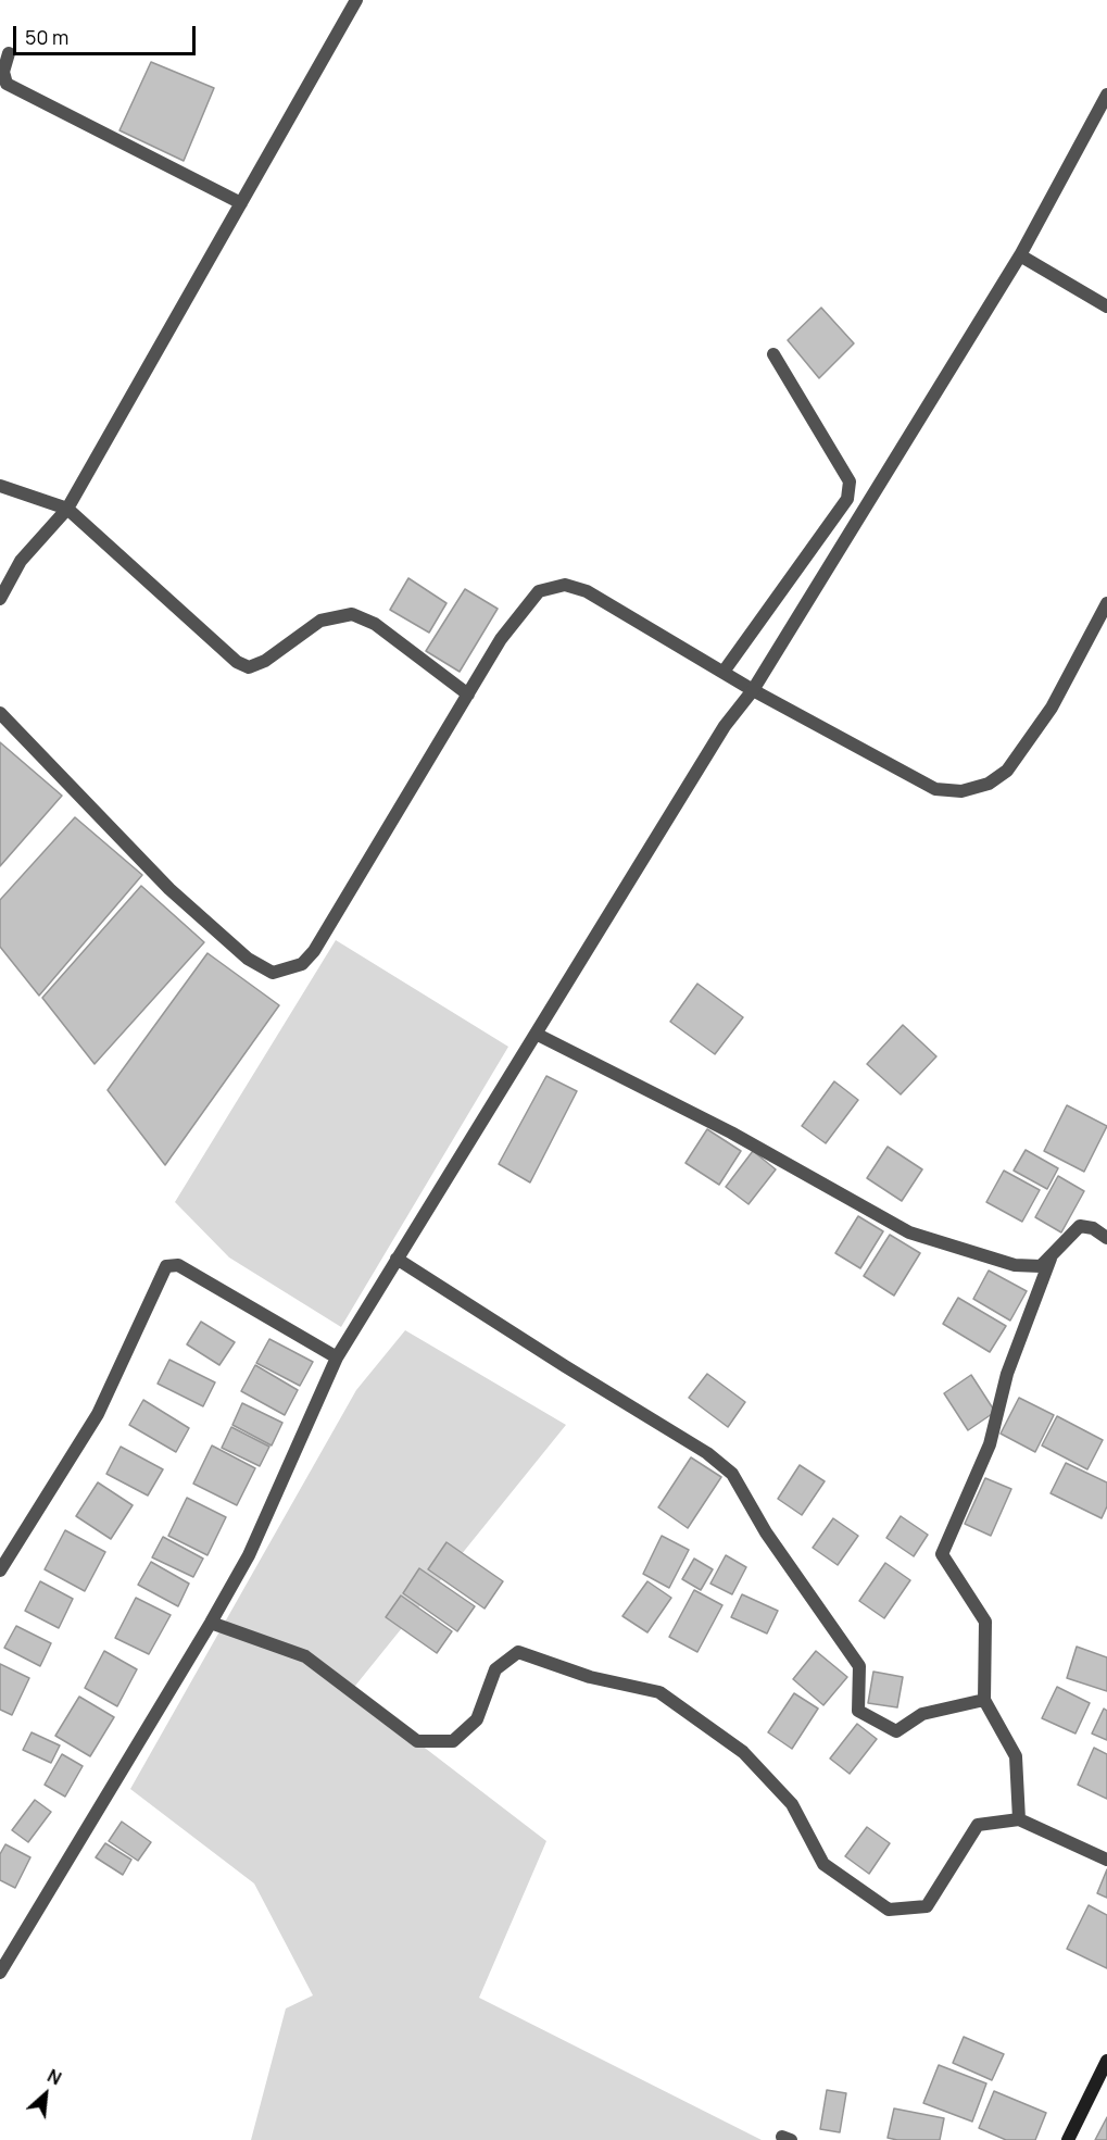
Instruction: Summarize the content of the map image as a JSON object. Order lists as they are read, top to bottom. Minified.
{"scale_bar":"50 m","north":"top right"}
